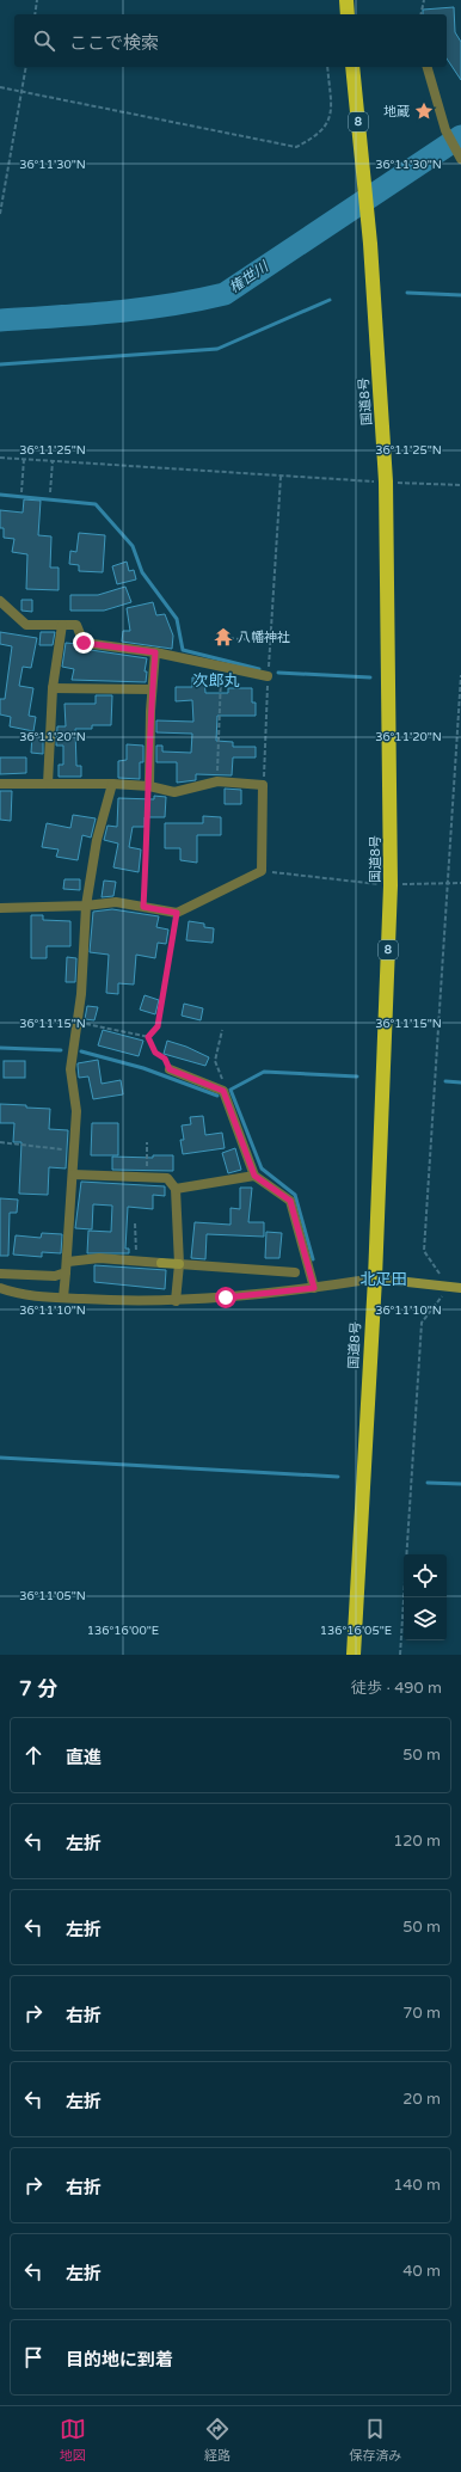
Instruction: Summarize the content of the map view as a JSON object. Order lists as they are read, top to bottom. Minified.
{"streets":{"highway":["8","国道8号"]},"districts":["次郎丸","北疋田"],"water":["権世川"],"places":{"place":["地蔵"],"temple":["八幡神社"]},"page":{"search":"ここで検索","heading":["7 分","徒歩 · 490 m"],"list":[["直進","50 m"],["左折","120 m"],["左折","50 m"],["右折","70 m"],["左折","20 m"],["右折","140 m"],["左折","40 m"],"目的地に到着"],"nav":["地図","経路","保存済み"]},"coordinates":["36°11'30\"N","36°11'25\"N","36°11'20\"N","36°11'15\"N","36°11'10\"N","36°11'05\"N","136°16'00\"E","136°16'05\"E"]}
